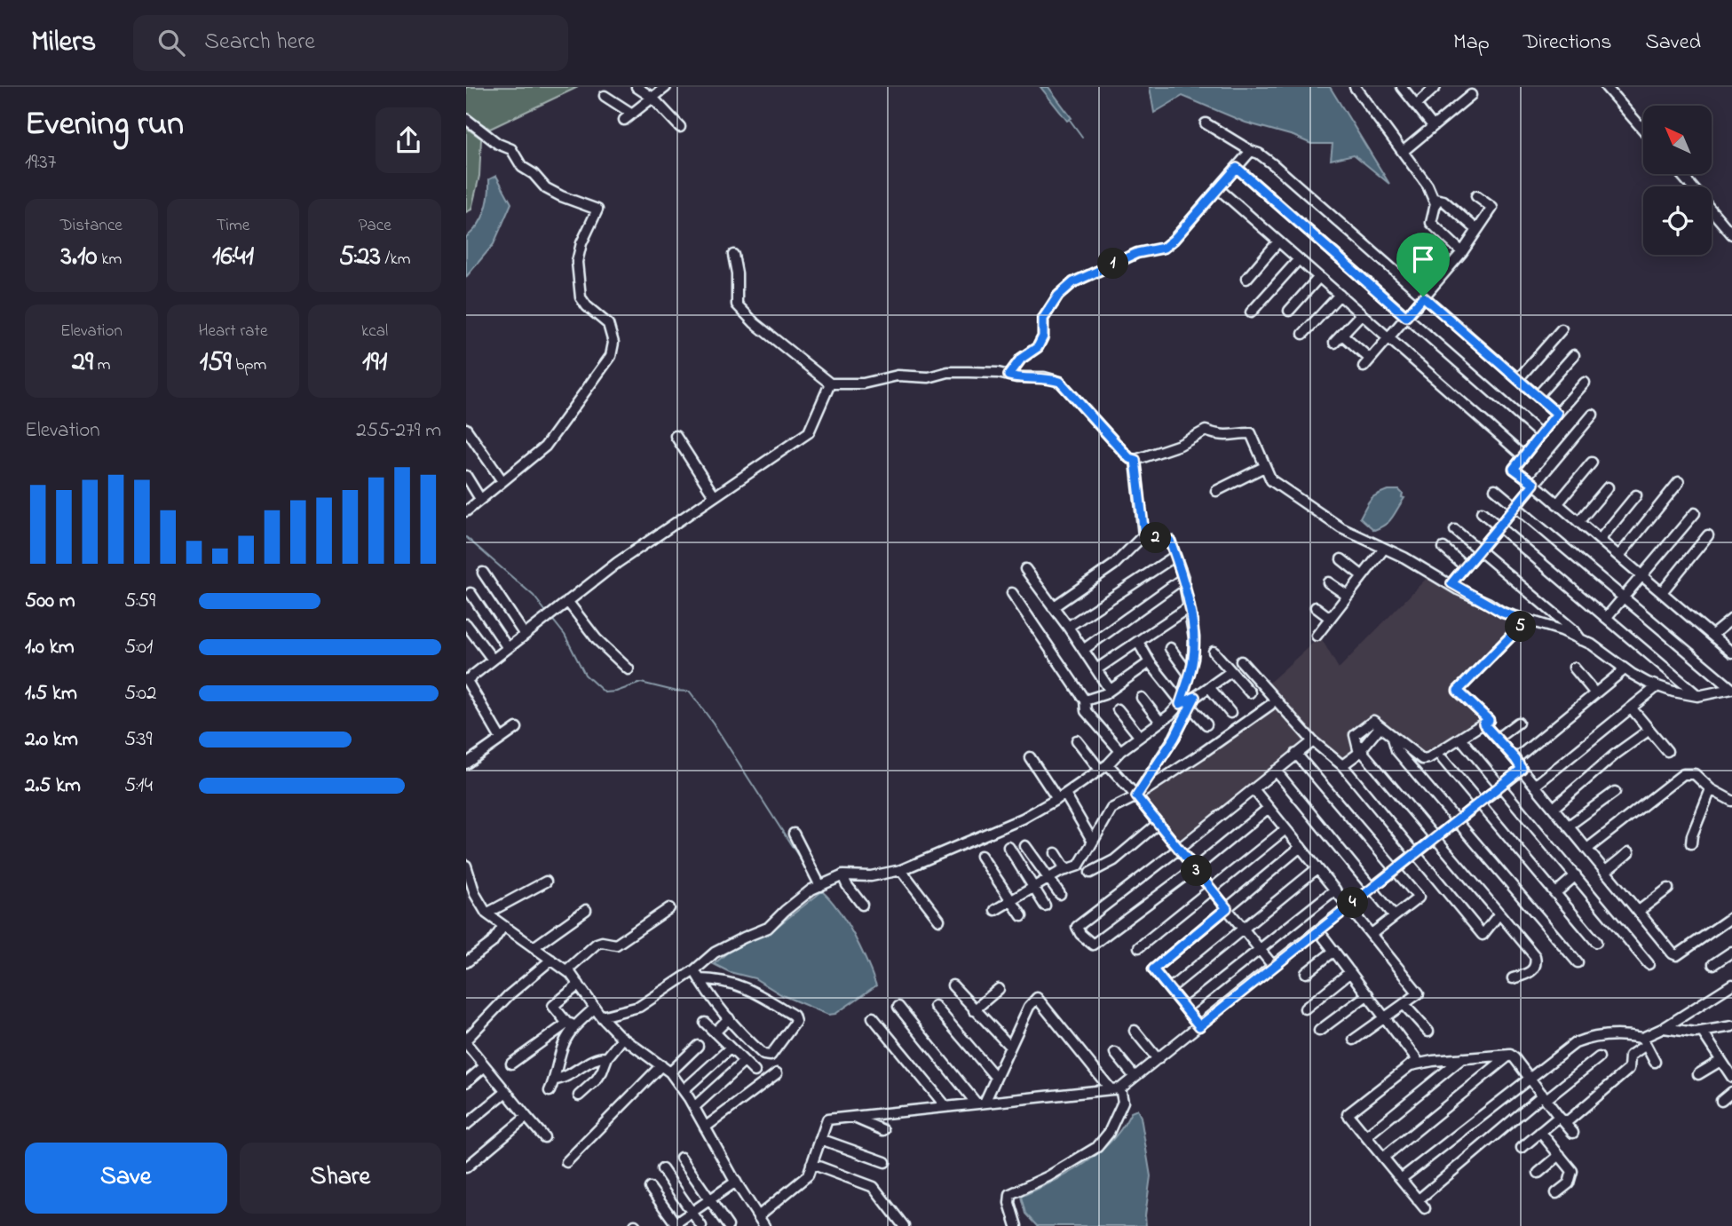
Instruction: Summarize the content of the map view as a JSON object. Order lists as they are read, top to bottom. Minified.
{"north":"top left","page":{"header":"Milers","search":"Search here","nav":["Map","Directions","Saved"],"heading":["Evening run","19:37"],"stats":[["Distance","3.10 km"],["Time","16:41"],["Pace","5:23 /km"],["Elevation","29 m"],["Heart rate","159 bpm"],["kcal","191"]],"pins":["1","2","5","3","4"],"chart":["Elevation","255–279 m"],"list":[{"name":"500 m","note":"5:59"},{"name":"1.0 km","note":"5:01"},{"name":"1.5 km","note":"5:02"},{"name":"2.0 km","note":"5:39"},{"name":"2.5 km","note":"5:14"}],"buttons":["Save","Share"]}}
